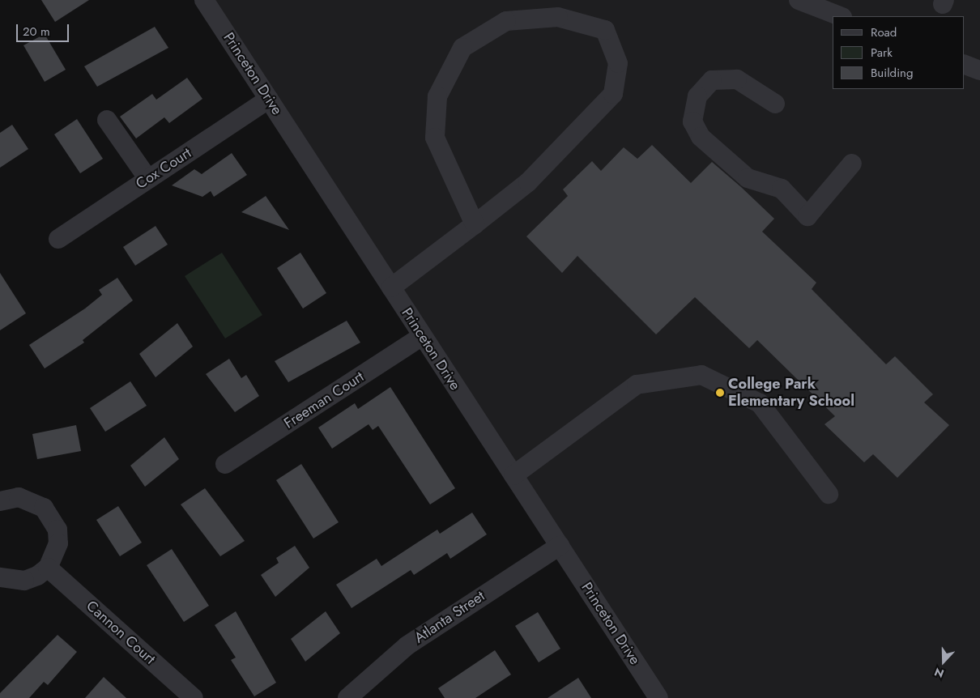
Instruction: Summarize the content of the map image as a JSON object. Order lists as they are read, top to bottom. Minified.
{"streets":{"street":["Princeton Drive","Cox Court","Freeman Court","Atlanta Street","Cannon Court"]},"crossings":[["Princeton Drive","Cox Court"],["Princeton Drive","Freeman Court"],["Princeton Drive","Atlanta Street"]],"places":["College Park Elementary School"],"legend":["Road","Park","Building"],"scale_bar":"20 m","north":"bottom"}
